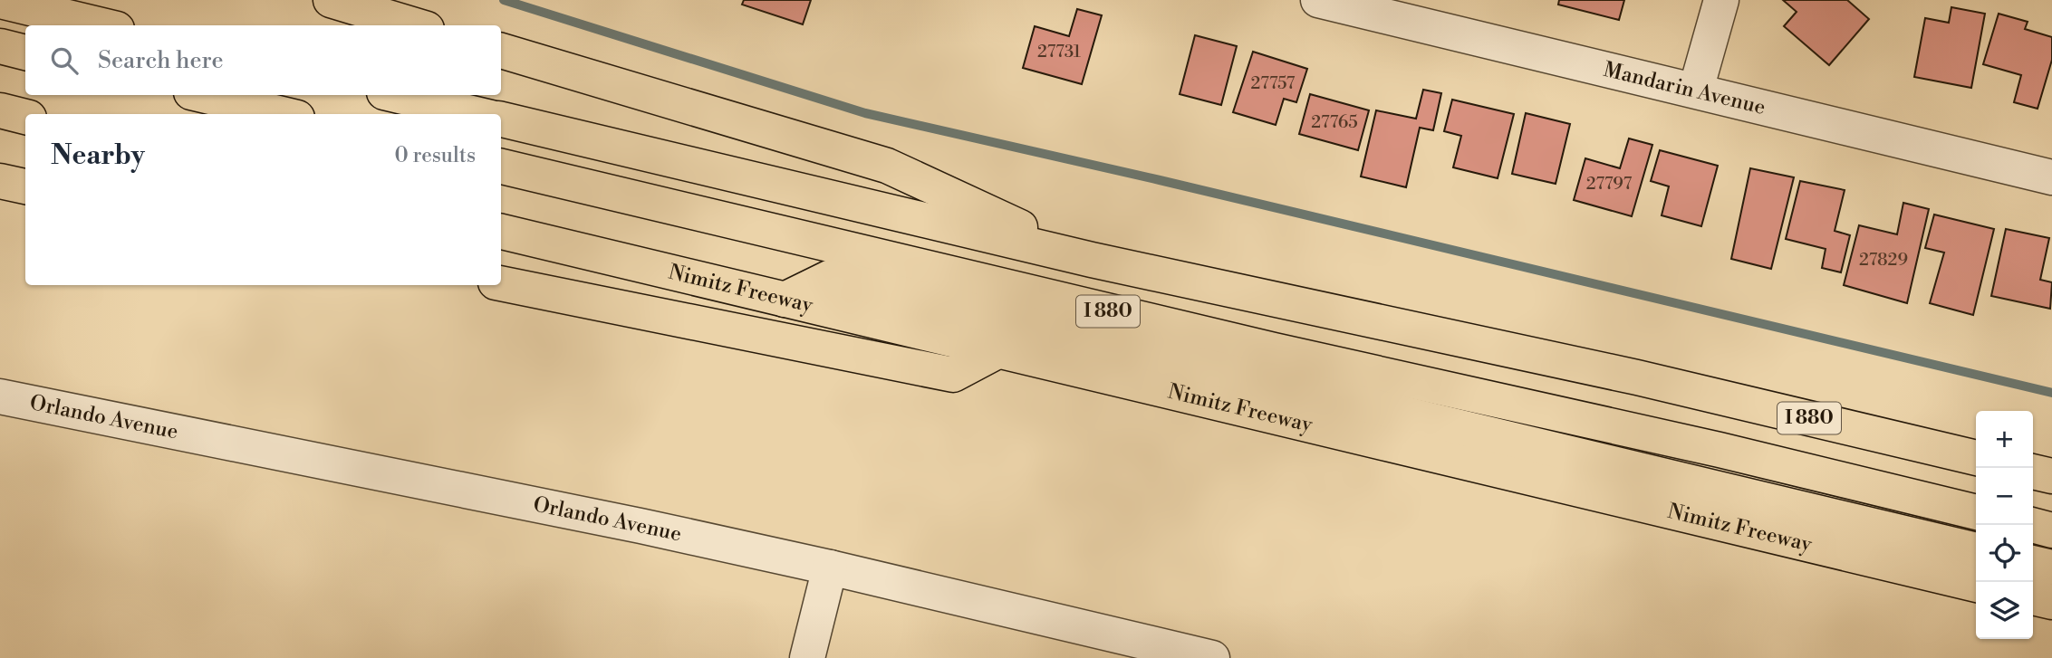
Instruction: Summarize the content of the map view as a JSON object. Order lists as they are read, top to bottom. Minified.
{"streets":{"highway":["Nimitz Freeway","I 880"],"street":["Mandarin Avenue","Orlando Avenue"]},"crossings":[["Nimitz Freeway","I 880"]],"house_numbers":["27731","27757","27765","27797","27829"],"page":{"search":"Search here","heading":["Nearby","0 results"],"map_buttons":["+","−"]}}
